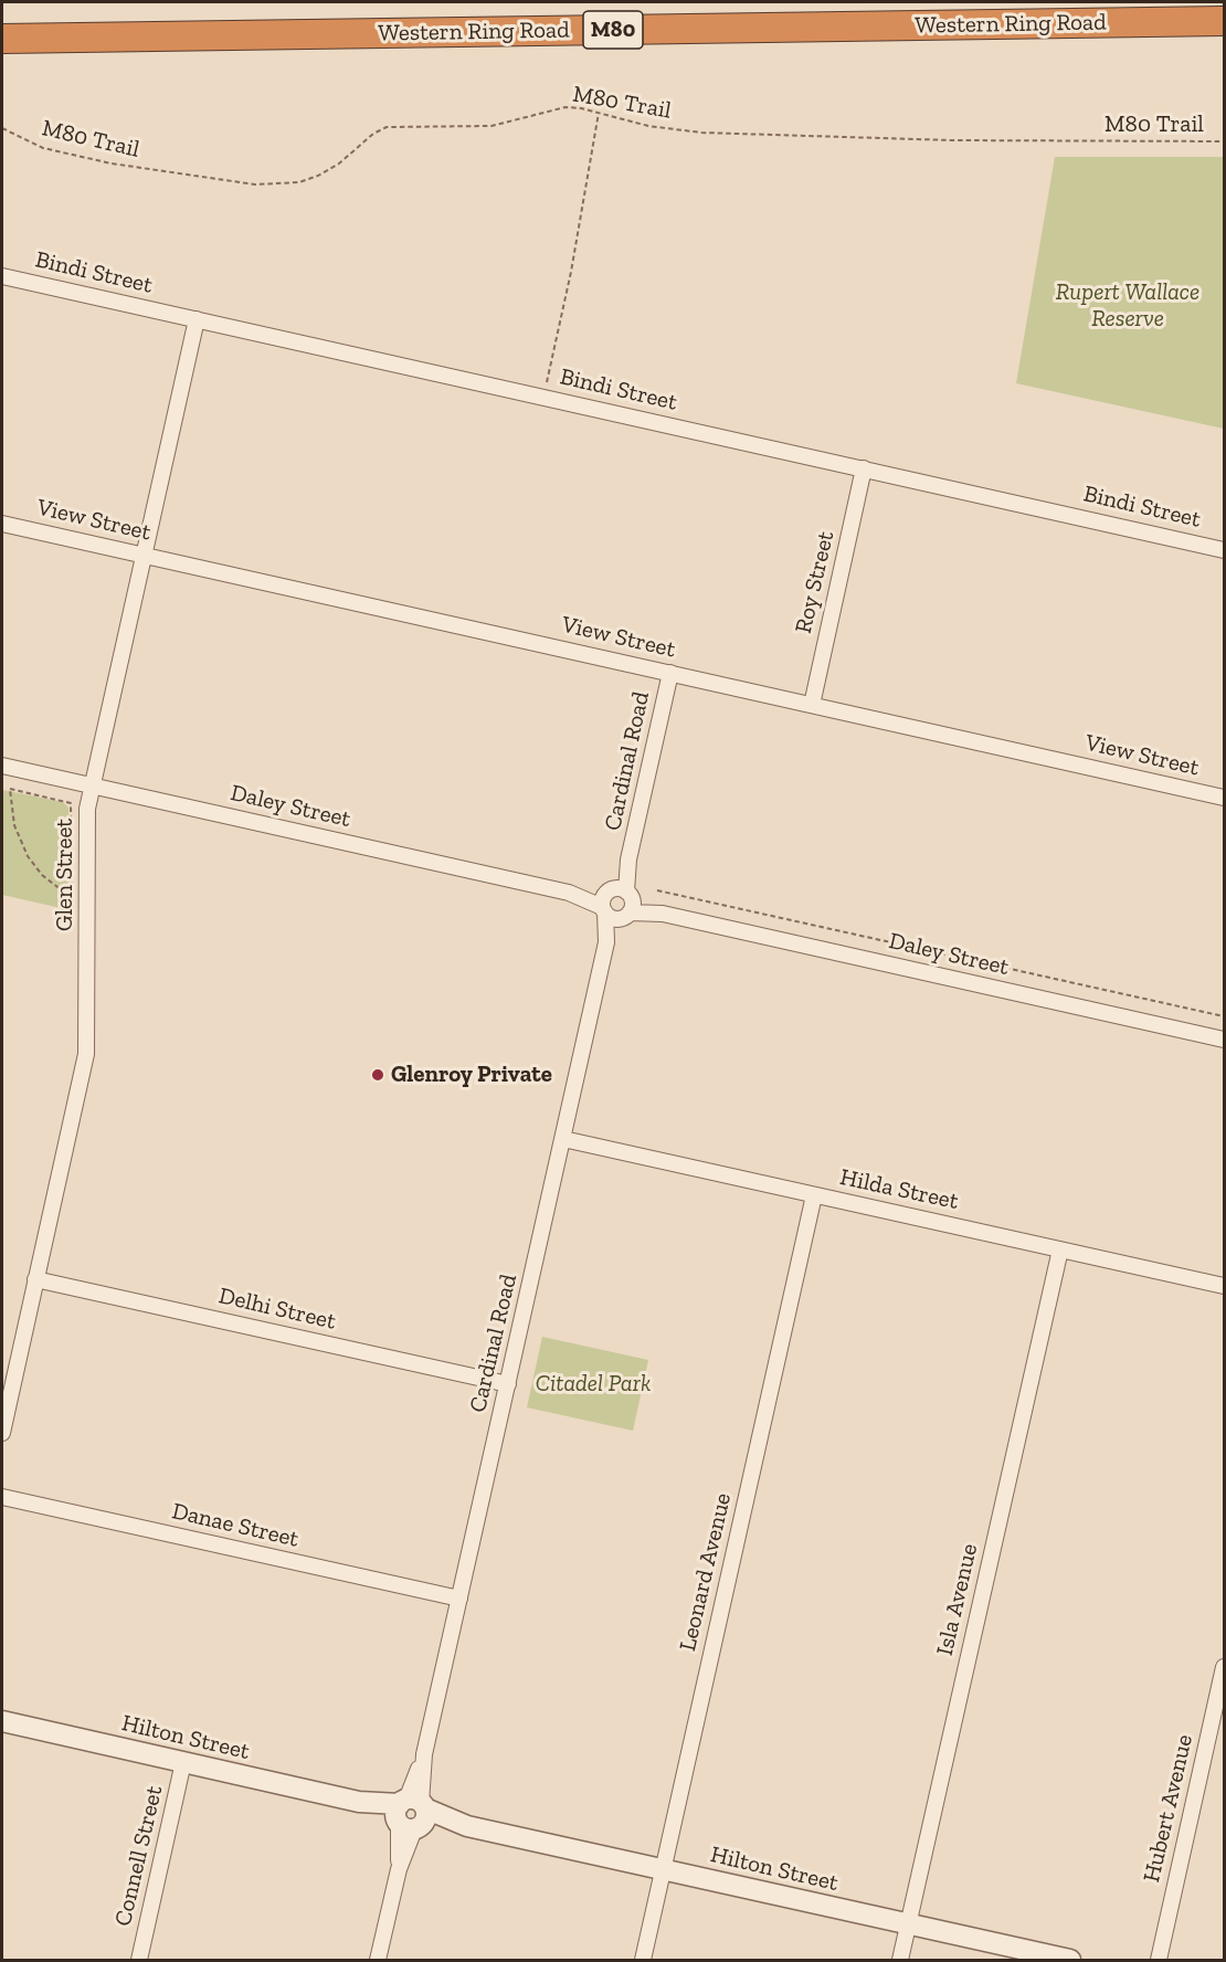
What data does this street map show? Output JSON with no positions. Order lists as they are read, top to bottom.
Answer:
{
  "streets": {
    "highway": ["Western Ring Road", "M80"],
    "street": [
      "Bindi Street",
      "View Street",
      "Roy Street",
      "Cardinal Road",
      "Daley Street",
      "Glen Street",
      "Hilda Street",
      "Delhi Street",
      "Danae Street",
      "Leonard Avenue",
      "Isla Avenue",
      "Hilton Street",
      "Hubert Avenue",
      "Connell Street"
    ],
    "path": ["M80 Trail"]
  },
  "crossings": [
    ["Bindi Street", "Roy Street"],
    ["Bindi Street", "Glen Street"],
    ["View Street", "Roy Street"],
    ["View Street", "Cardinal Road"],
    ["View Street", "Glen Street"],
    ["Cardinal Road", "Daley Street"],
    ["Cardinal Road", "Hilda Street"],
    ["Cardinal Road", "Delhi Street"],
    ["Cardinal Road", "Danae Street"],
    ["Cardinal Road", "Hilton Street"],
    ["Daley Street", "Glen Street"],
    ["Glen Street", "Delhi Street"],
    ["Hilda Street", "Leonard Avenue"],
    ["Hilda Street", "Isla Avenue"],
    ["Leonard Avenue", "Hilton Street"],
    ["Isla Avenue", "Hilton Street"],
    ["Hilton Street", "Connell Street"]
  ],
  "parks": ["Rupert Wallace Reserve", "Citadel Park"],
  "places": ["Glenroy Private"]
}
